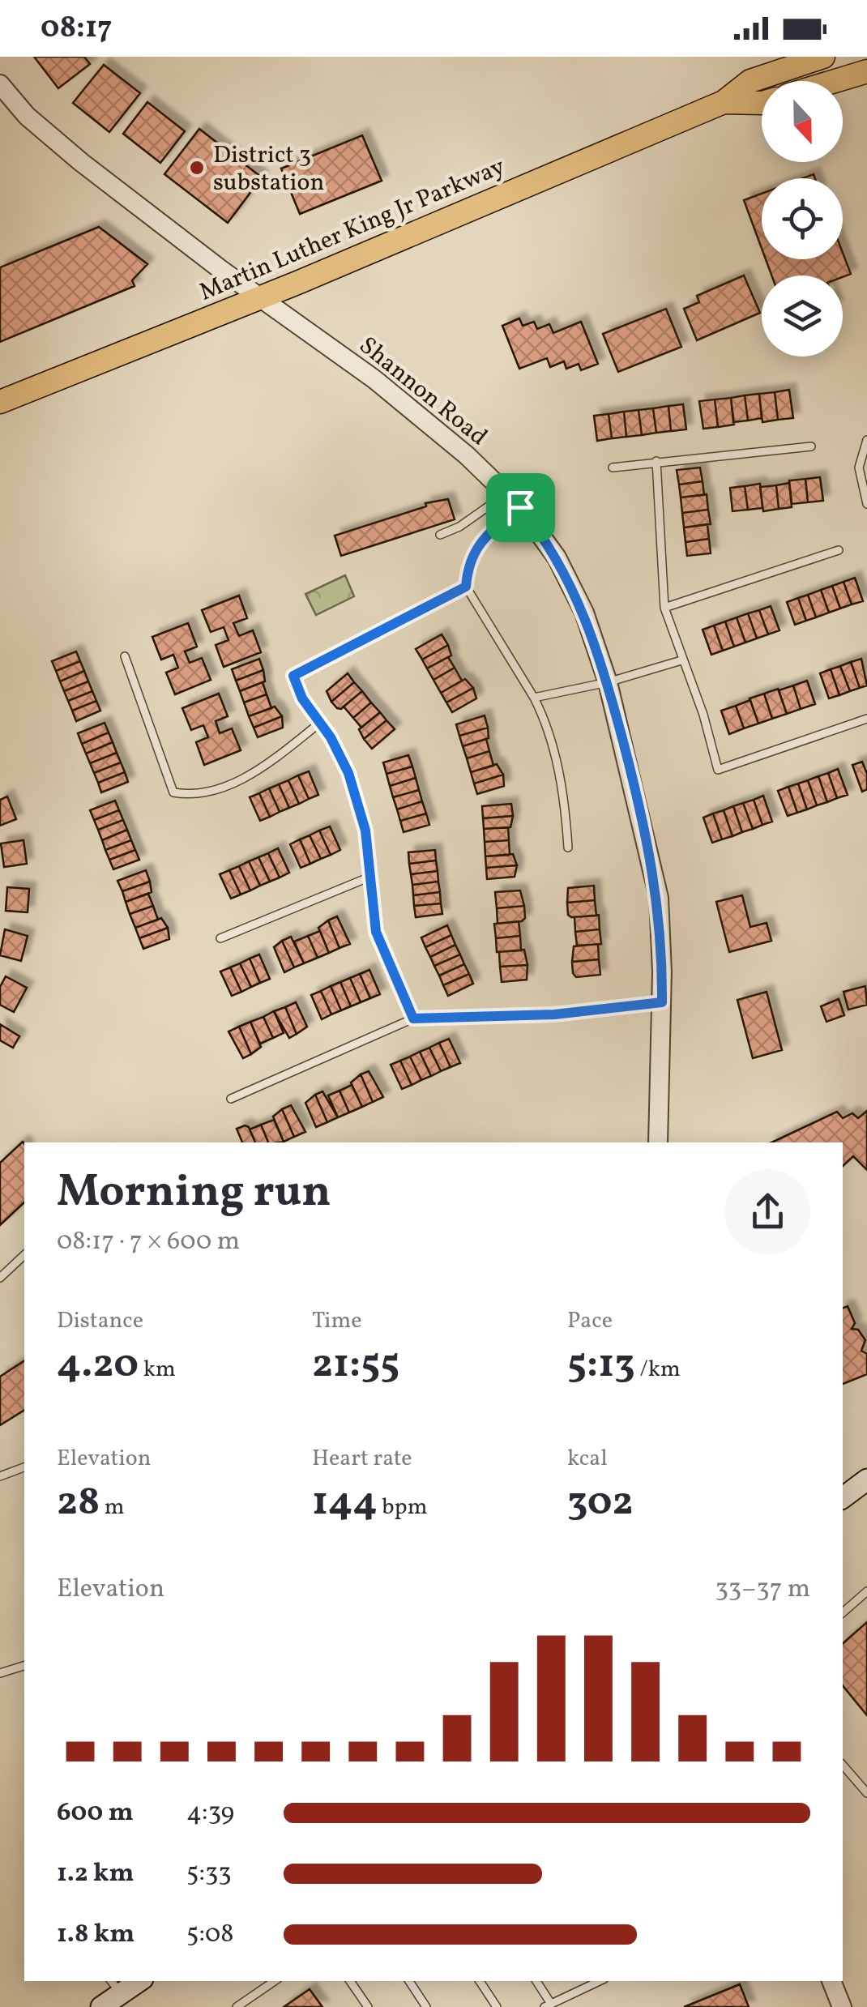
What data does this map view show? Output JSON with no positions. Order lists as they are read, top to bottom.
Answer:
{
  "streets": {
    "main road": ["Martin Luther King Jr Parkway"],
    "street": ["Shannon Road"]
  },
  "crossings": [
    ["Martin Luther King Jr Parkway", "Shannon Road"]
  ],
  "places": ["District 3 substation"],
  "north": "bottom",
  "page": {
    "status": "08:17",
    "heading": ["Morning run", "08:17 · 7 × 600 m"],
    "stats": [
      ["Distance", "4.20 km"],
      ["Time", "21:55"],
      ["Pace", "5:13 /km"],
      ["Elevation", "28 m"],
      ["Heart rate", "144 bpm"],
      ["kcal", "302"]
    ],
    "chart": ["Elevation", "33–37 m"],
    "list": [
      {
        "name": "600 m",
        "note": "4:39"
      },
      {
        "name": "1.2 km",
        "note": "5:33"
      },
      {
        "name": "1.8 km",
        "note": "5:08"
      }
    ]
  }
}
